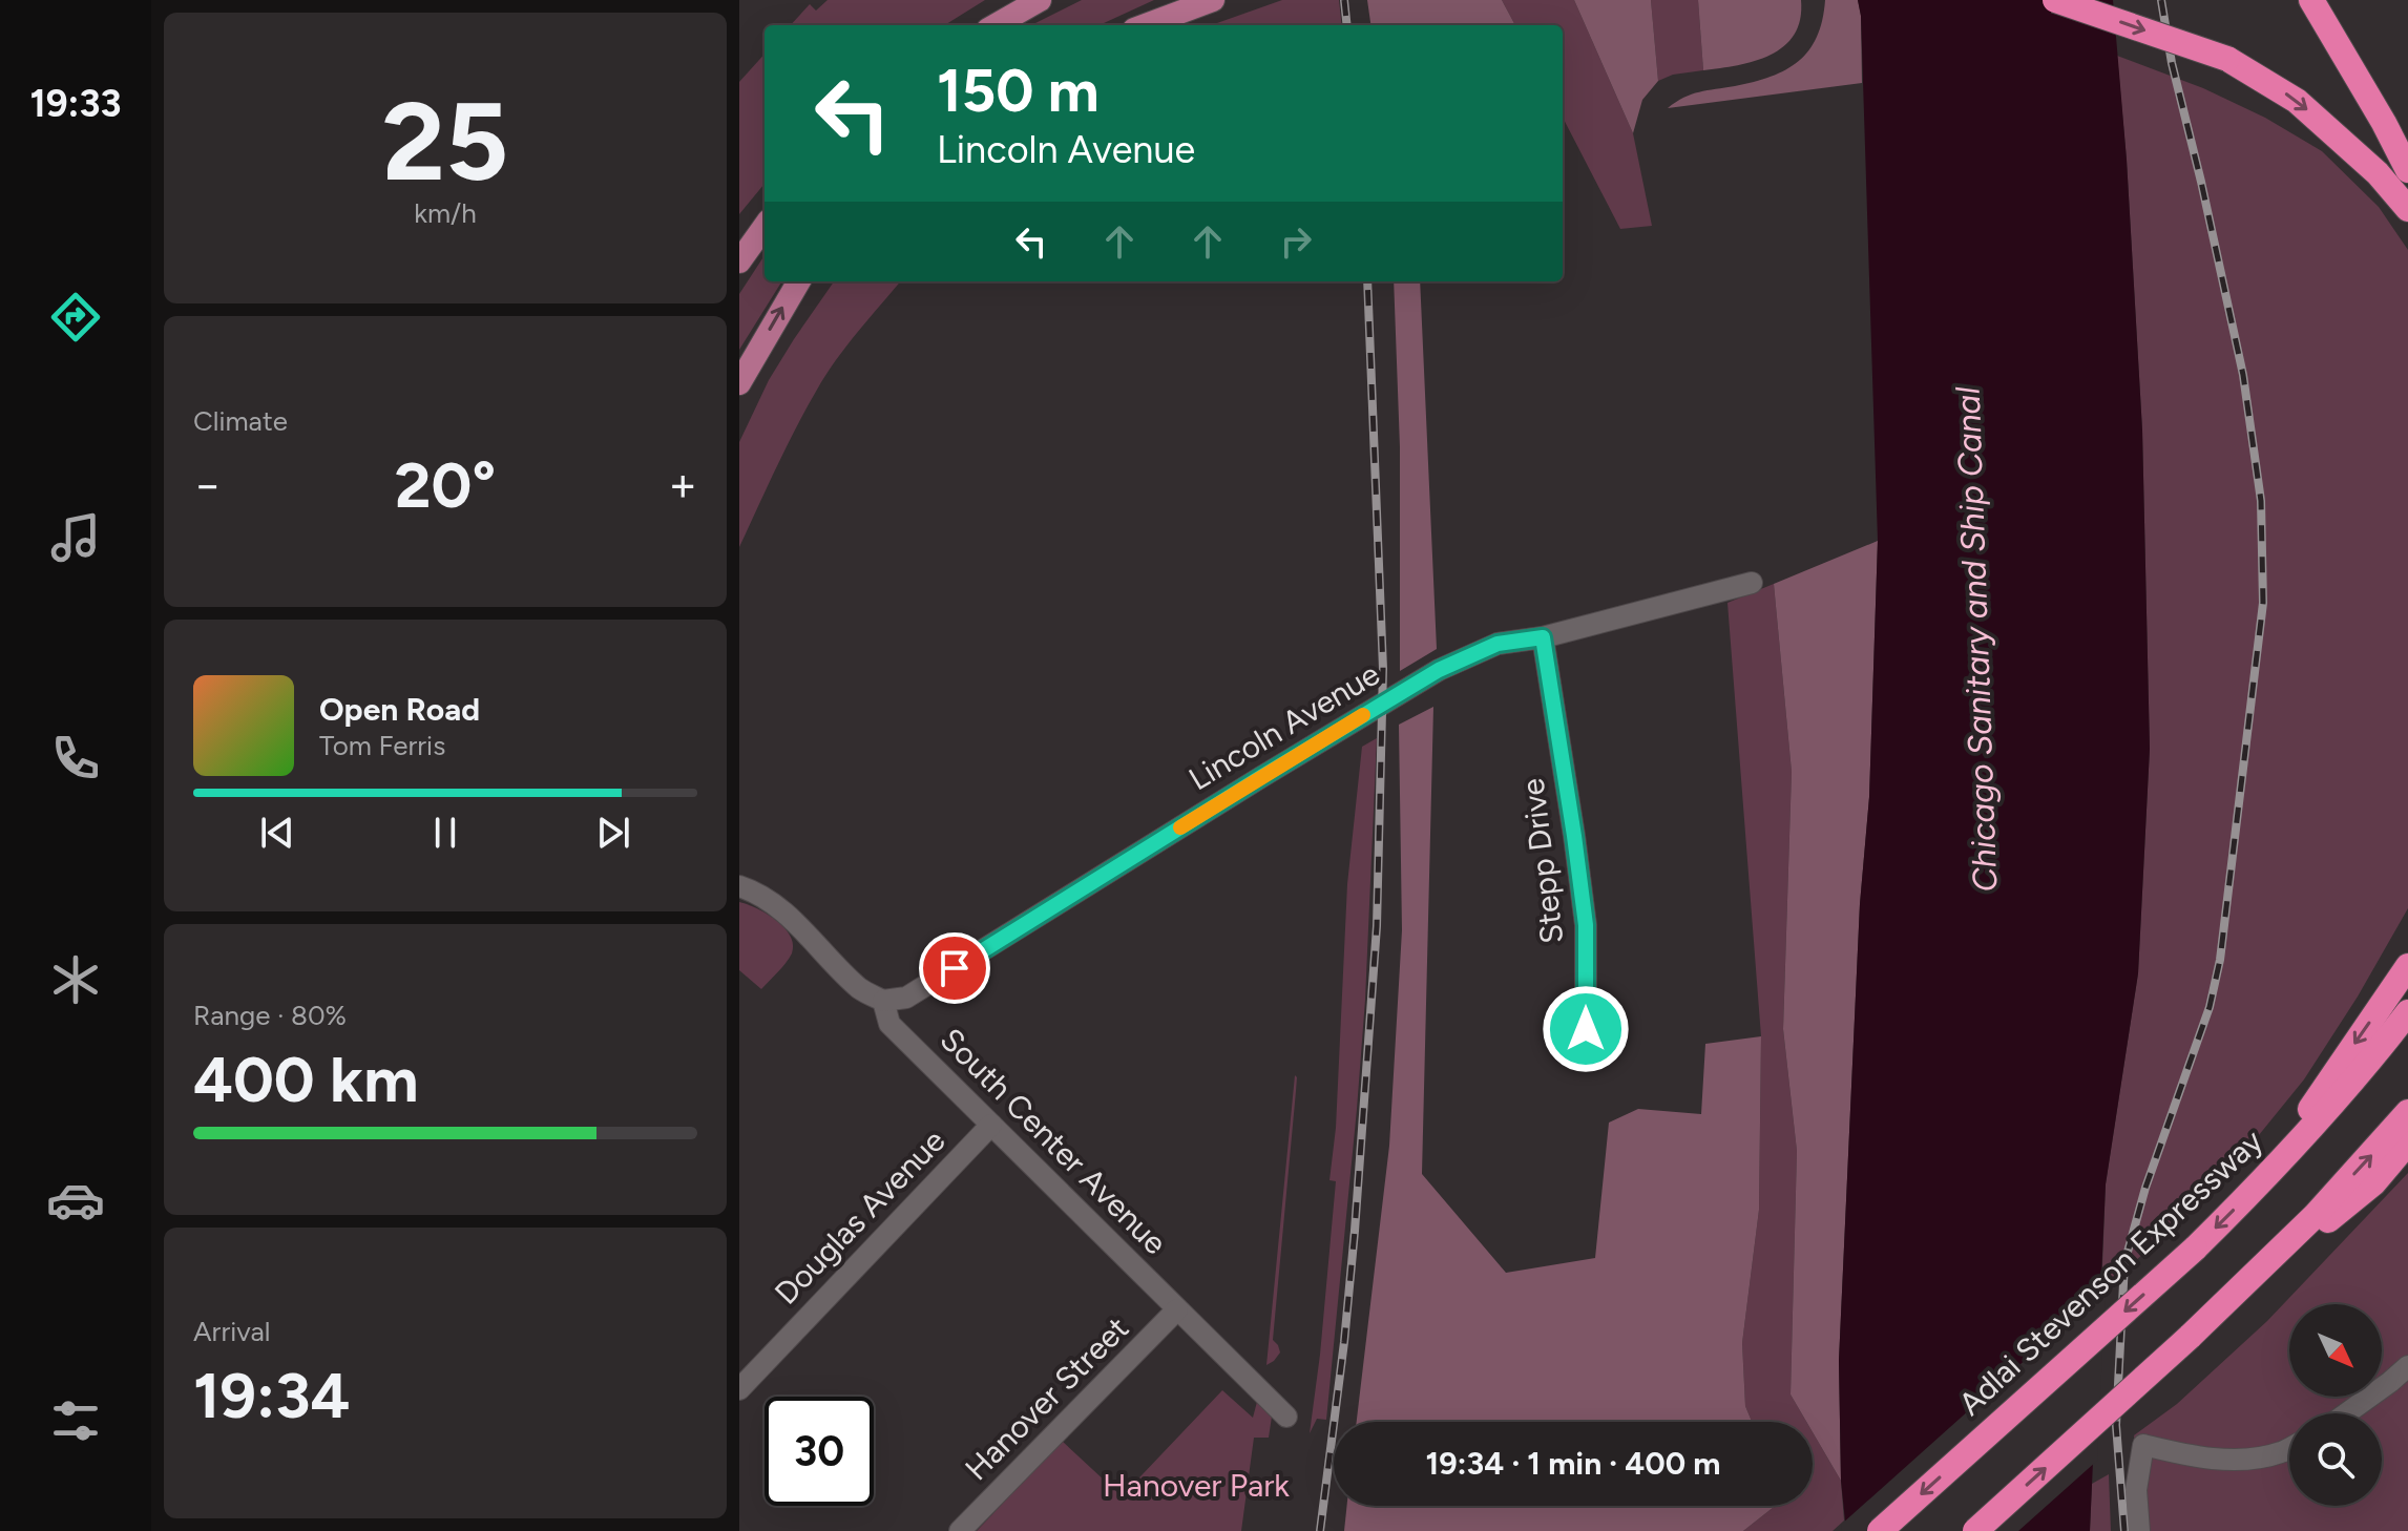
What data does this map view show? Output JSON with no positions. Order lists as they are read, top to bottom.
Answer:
{
  "streets": {
    "highway": ["Adlai Stevenson Expressway"],
    "street": [
      "Lincoln Avenue",
      "Stepp Drive",
      "South Center Avenue",
      "Douglas Avenue",
      "Hanover Street"
    ]
  },
  "crossings": [
    ["Lincoln Avenue", "Stepp Drive"],
    ["Lincoln Avenue", "South Center Avenue"],
    ["South Center Avenue", "Douglas Avenue"],
    ["South Center Avenue", "Hanover Street"]
  ],
  "water": ["Chicago Sanitary and Ship Canal"],
  "parks": ["Hanover Park"],
  "north": "bottom right",
  "page": {
    "tabs": "19:33",
    "tile": [
      ["25", "km/h"],
      "Climate",
      ["Range · 80%", "400 km"],
      ["Arrival", "19:34"]
    ],
    "turn": ["150 m", "Lincoln Avenue"],
    "heat": ["−", "20°", "+"],
    "song": ["Open Road", "Tom Ferris"],
    "limit": "30",
    "trip": "19:34 · 1 min · 400 m"
  }
}
